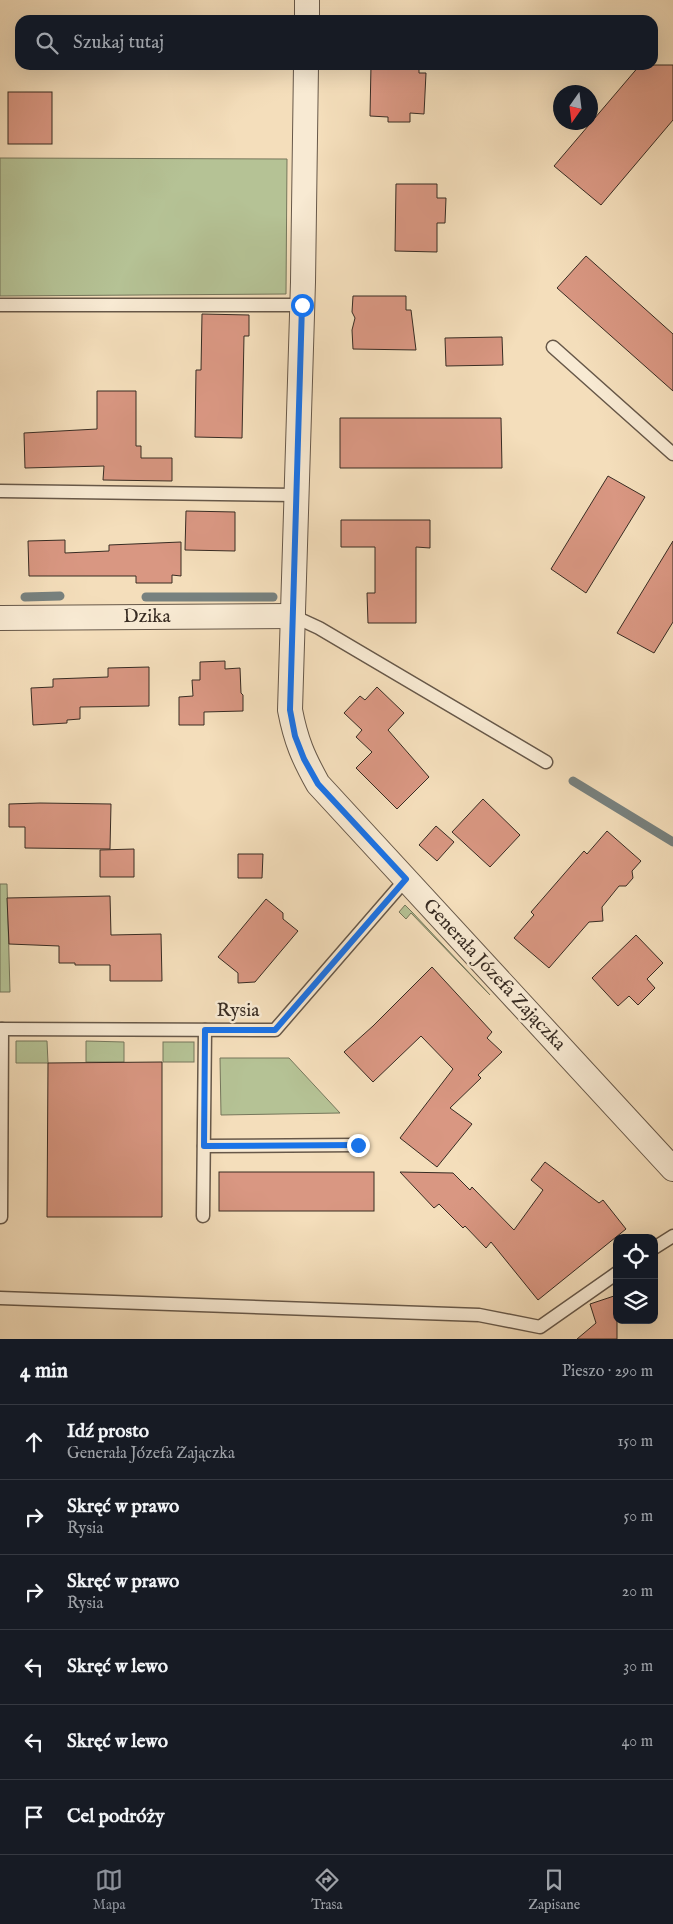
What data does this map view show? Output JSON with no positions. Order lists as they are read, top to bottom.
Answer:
{
  "streets": {
    "street": ["Dzika", "Generała Józefa Zajączka"],
    "lane": ["Rysia"]
  },
  "crossings": [
    ["Dzika", "Generała Józefa Zajączka"],
    ["Generała Józefa Zajączka", "Rysia"]
  ],
  "north": "bottom",
  "page": {
    "search": "Szukaj tutaj",
    "heading": ["4 min", "Pieszo · 290 m"],
    "list": [
      ["Idź prosto", "Generała Józefa Zajączka", "150 m"],
      ["Skręć w prawo", "Rysia", "50 m"],
      ["Skręć w prawo", "Rysia", "20 m"],
      ["Skręć w lewo", "30 m"],
      ["Skręć w lewo", "40 m"],
      "Cel podróży"
    ],
    "nav": ["Mapa", "Trasa", "Zapisane"]
  }
}
